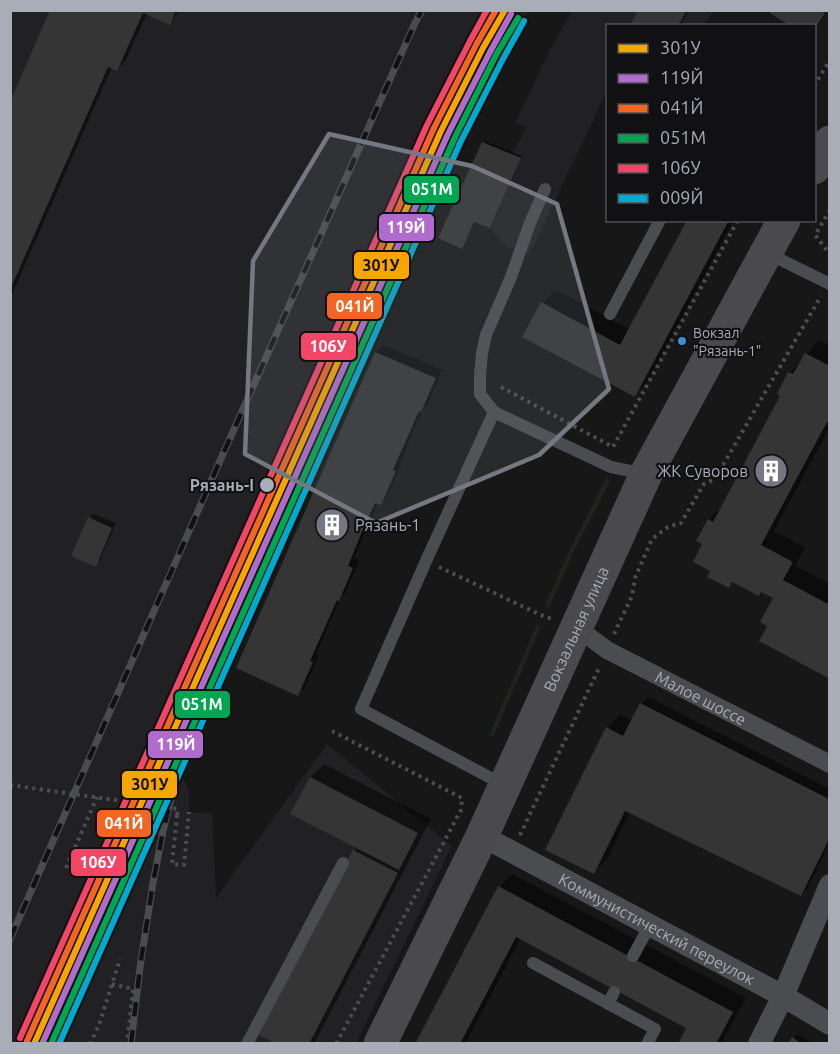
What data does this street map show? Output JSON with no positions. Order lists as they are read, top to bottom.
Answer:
{
  "streets": {
    "main road": ["Вокзальная улица"],
    "street": ["Малое шоссе", "Коммунистический переулок"]
  },
  "crossings": [
    ["Вокзальная улица", "Малое шоссе"],
    ["Вокзальная улица", "Коммунистический переулок"]
  ],
  "places": {
    "other": ["Вокзал \"Рязань-1\"", "Рязань-I"],
    "building": ["ЖК Суворов", "Рязань-1"]
  },
  "lines": [
    "transit line 301У",
    "transit line 041Й",
    "transit line 106У",
    "transit line 119Й",
    "transit line 051М",
    "transit line 009Й"
  ],
  "legend": [
    "301У",
    "119Й",
    "041Й",
    "051М",
    "106У",
    "009Й"
  ]
}
